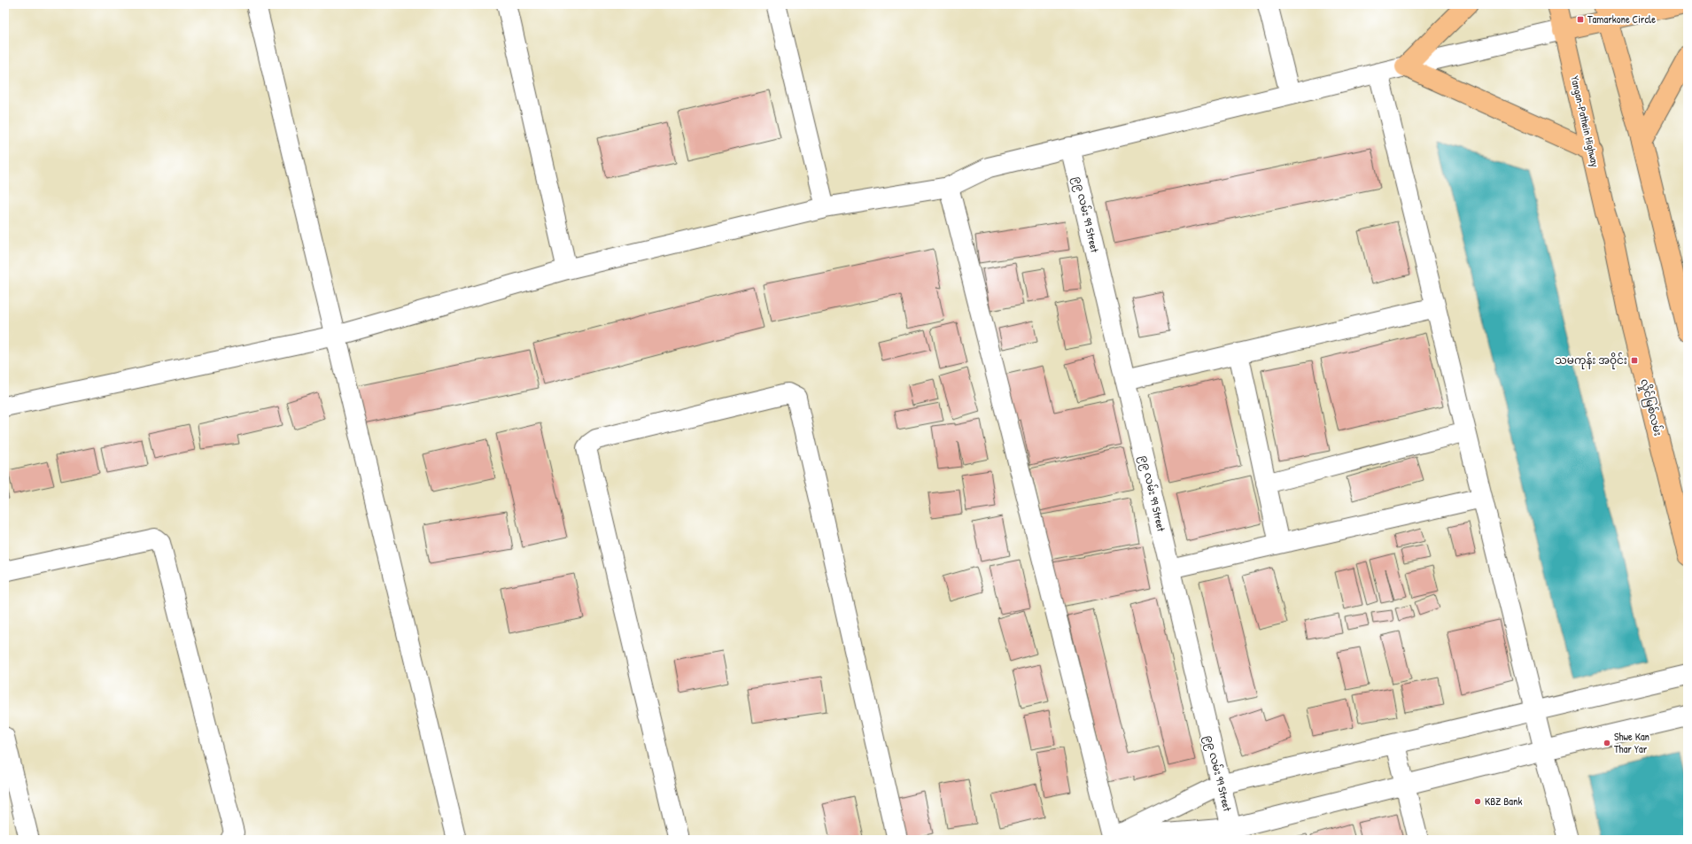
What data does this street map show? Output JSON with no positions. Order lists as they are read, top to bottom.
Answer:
{
  "streets": {
    "main road": ["Yangon-Pathein Highway", "လှိုင်မြစ်လမ်း"],
    "street": ["၉၉ လမ်း 99 Street"]
  },
  "crossings": [
    ["Yangon-Pathein Highway", "လှိုင်မြစ်လမ်း"]
  ],
  "places": {
    "transit": ["Tamarkone Circle", "သမကုန်း အဝိုင်း"],
    "other": ["Shwe Kan Thar Yar", "KBZ Bank"]
  }
}
